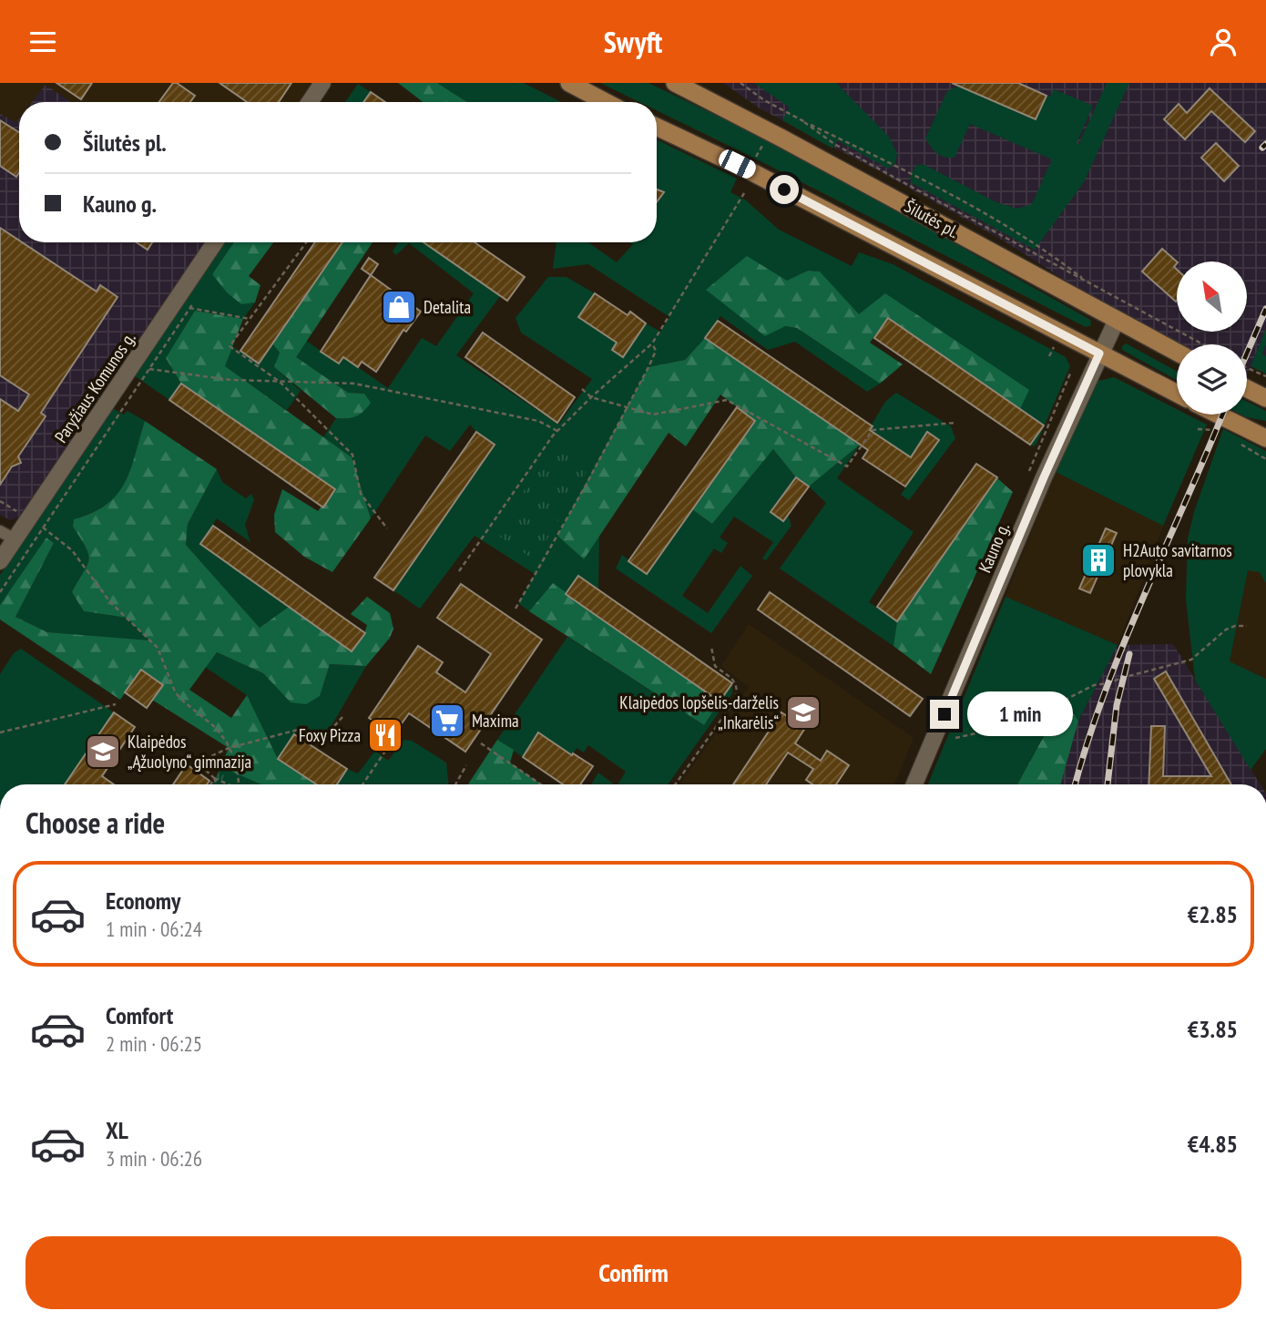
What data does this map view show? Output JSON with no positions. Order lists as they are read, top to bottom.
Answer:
{
  "streets": {
    "main road": ["Šilutės pl.", "Paryžiaus Komunos g.", "Kauno g."]
  },
  "crossings": [
    ["Šilutės pl.", "Kauno g."]
  ],
  "places": {
    "shop": ["Detalita"],
    "building": ["H2Auto savitarnos plovykla"],
    "school or university": ["Klaipėdos lopšelis-darželis „Inkarėlis“", "Klaipėdos „Ąžuolyno“ gimnazija"],
    "supermarket": ["Maxima"],
    "restaurant": ["Foxy Pizza"]
  },
  "north": "top left",
  "page": {
    "header": "Swyft",
    "banner": ["Šilutės pl.", "Kauno g."],
    "bubble": "1 min",
    "heading": "Choose a ride",
    "list": [
      {
        "name": "Economy",
        "note": "1 min · 06:24",
        "value": "€2.85"
      },
      {
        "name": "Comfort",
        "note": "2 min · 06:25",
        "value": "€3.85"
      },
      {
        "name": "XL",
        "note": "3 min · 06:26",
        "value": "€4.85"
      }
    ],
    "buttons": "Confirm"
  }
}
